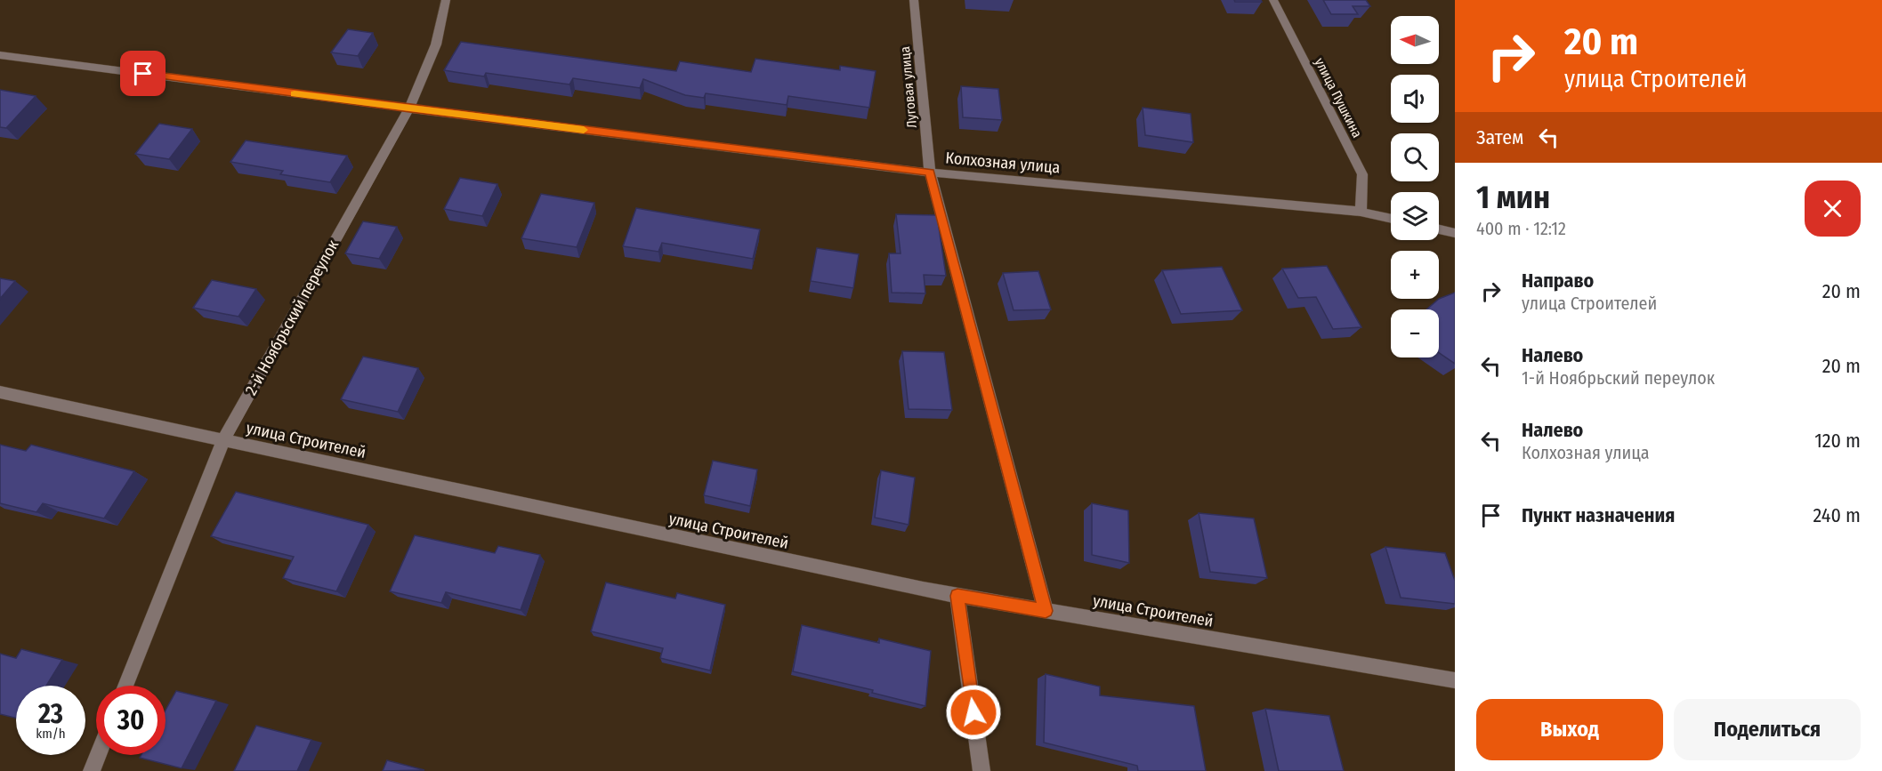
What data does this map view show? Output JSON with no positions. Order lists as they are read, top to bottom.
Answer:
{
  "streets": {
    "street": [
      "Луговая улица",
      "улица Пушкина",
      "Колхозная улица",
      "2-й Ноябрьский переулок",
      "улица Строителей"
    ]
  },
  "crossings": [
    ["Луговая улица", "Колхозная улица"],
    ["Луговая улица", "улица Строителей"],
    ["улица Пушкина", "Колхозная улица"],
    ["Колхозная улица", "2-й Ноябрьский переулок"],
    ["2-й Ноябрьский переулок", "улица Строителей"]
  ],
  "north": "left",
  "page": {
    "turn": ["20 m", "улица Строителей"],
    "map_buttons": ["+", "−"],
    "then": "Затем",
    "heading": ["1 мин", "400 m · 12:12"],
    "list": [
      {
        "name": "Направо",
        "note": "улица Строителей",
        "value": "20 m"
      },
      {
        "name": "Налево",
        "note": "1-й Ноябрьский переулок",
        "value": "20 m"
      },
      {
        "name": "Налево",
        "note": "Колхозная улица",
        "value": "120 m"
      },
      {
        "name": "Пункт назначения",
        "value": "240 m"
      }
    ],
    "speed": "23 km/h",
    "limit": "30",
    "buttons": ["Выход", "Поделиться"]
  }
}
